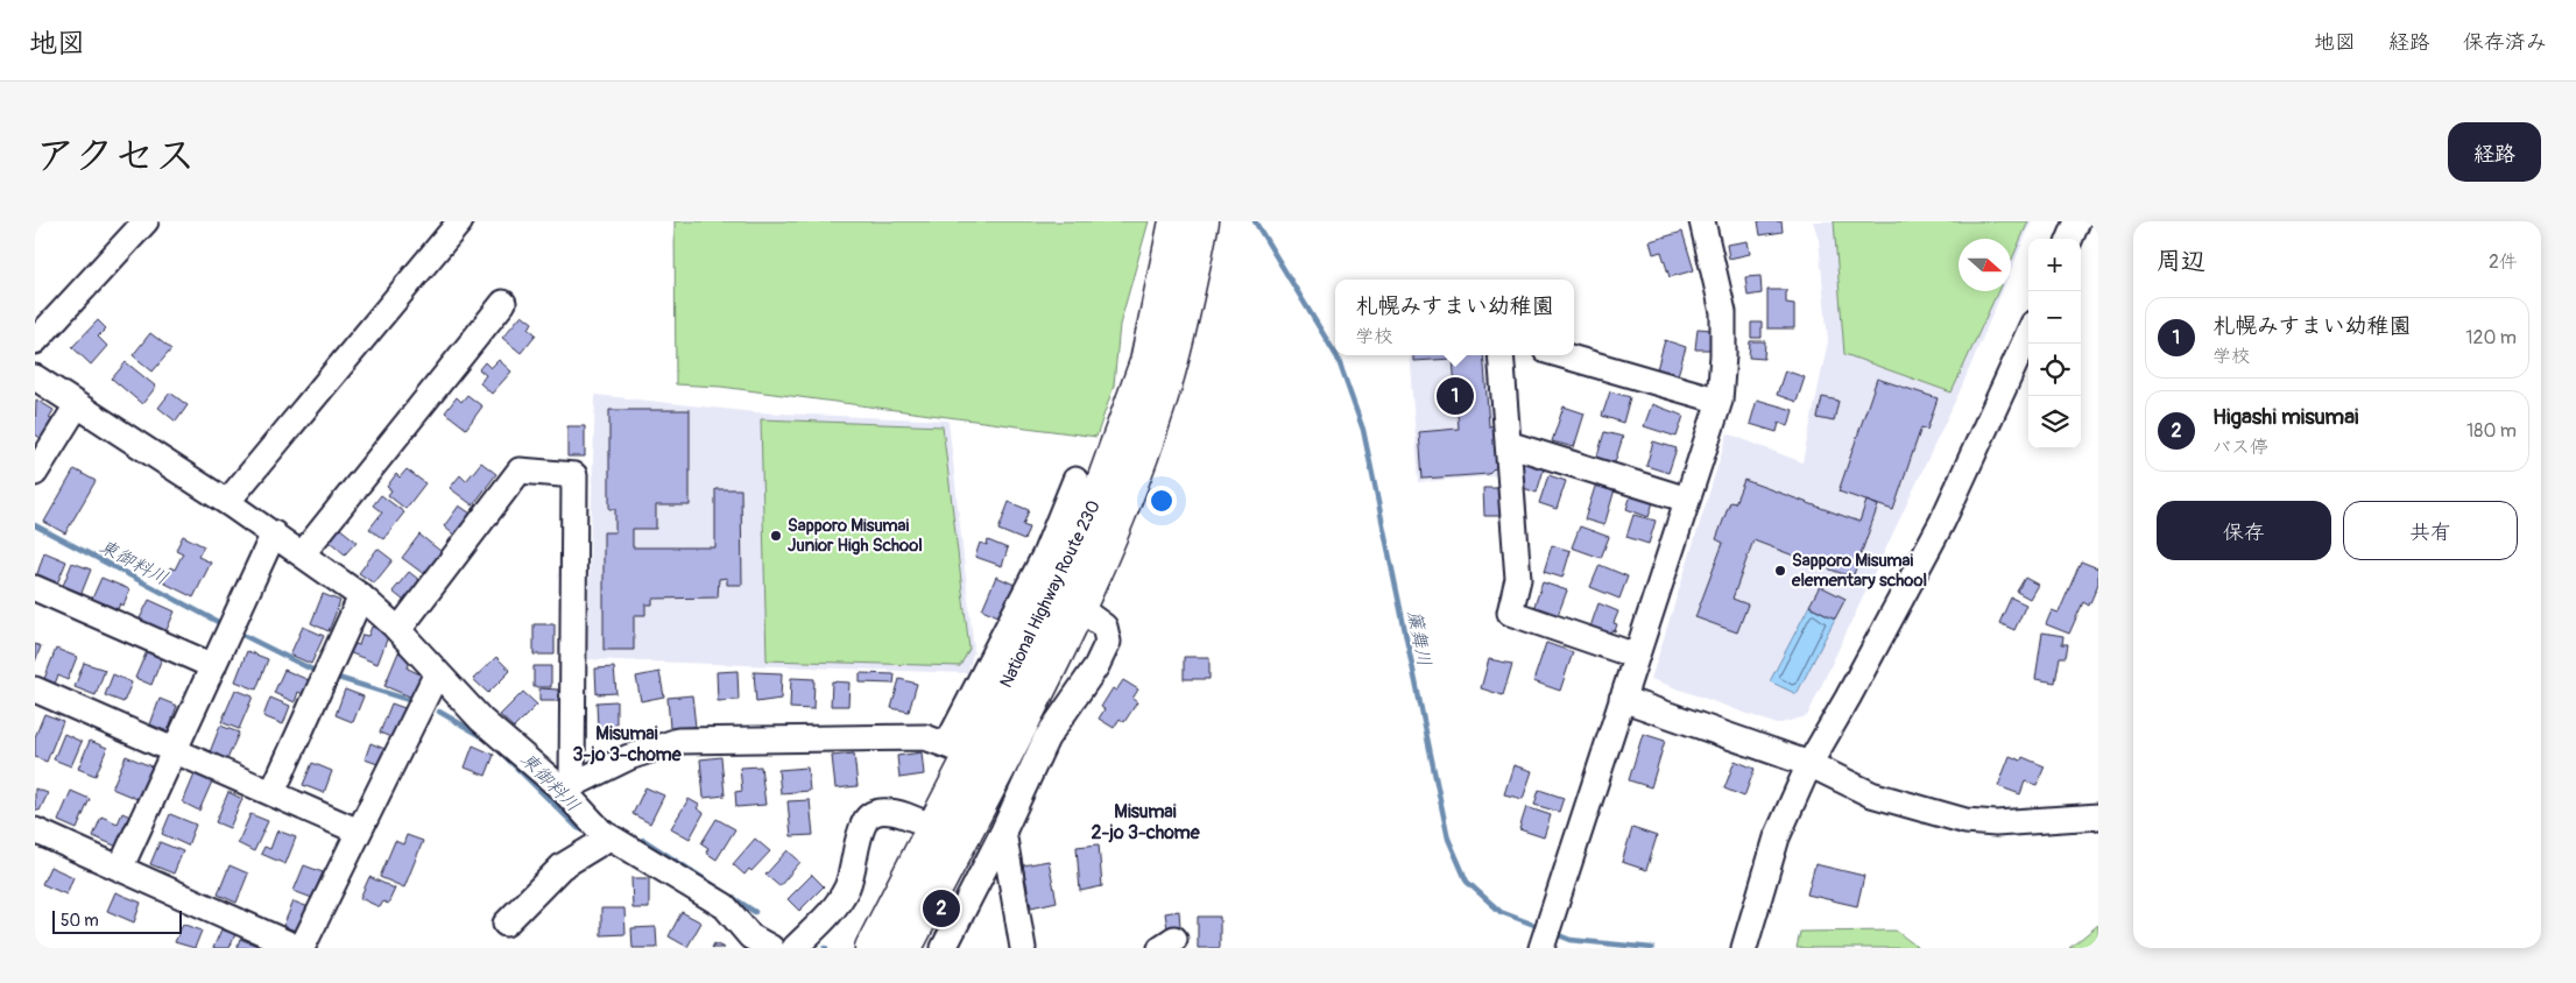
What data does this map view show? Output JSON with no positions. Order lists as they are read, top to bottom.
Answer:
{
  "streets": {
    "highway": ["National Highway Route 230"]
  },
  "districts": ["Misumai 3-jo 3-chome", "Misumai 2-jo 3-chome"],
  "water": ["東御料川", "簾舞川"],
  "places": ["Sapporo Misumai Junior High School", "Sapporo Misumai elementary school"],
  "scale_bar": "50 m",
  "north": "right",
  "page": {
    "header": "地図",
    "nav": ["地図", "経路", "保存済み"],
    "title": "アクセス",
    "buttons": [
      "経路",
      ["保存", "共有"]
    ],
    "heading": ["周辺", "2件"],
    "map_buttons": ["+", "−"],
    "popup": ["札幌みすまい幼稚園", "学校"],
    "list": [
      {
        "mark": "1",
        "name": "札幌みすまい幼稚園",
        "note": "学校",
        "value": "120 m"
      },
      {
        "mark": "2",
        "name": "Higashi misumai",
        "note": "バス停",
        "value": "180 m"
      }
    ],
    "pins": ["1", "2"],
    "scale": "50 m"
  }
}
